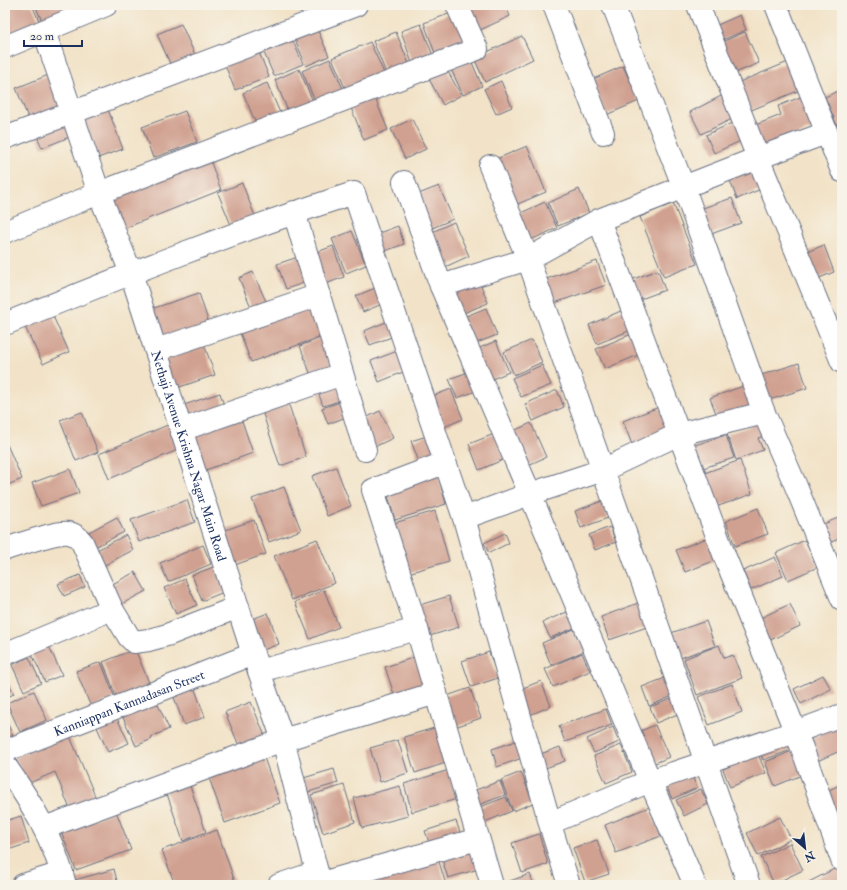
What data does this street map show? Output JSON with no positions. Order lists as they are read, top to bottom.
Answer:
{
  "streets": {
    "street": ["Nethaji Avenue Krishna Nagar Main Road", "Kanniappan Kannadasan Street"]
  },
  "crossings": [
    ["Nethaji Avenue Krishna Nagar Main Road", "Kanniappan Kannadasan Street"]
  ],
  "scale_bar": "20 m",
  "north": "bottom right"
}
